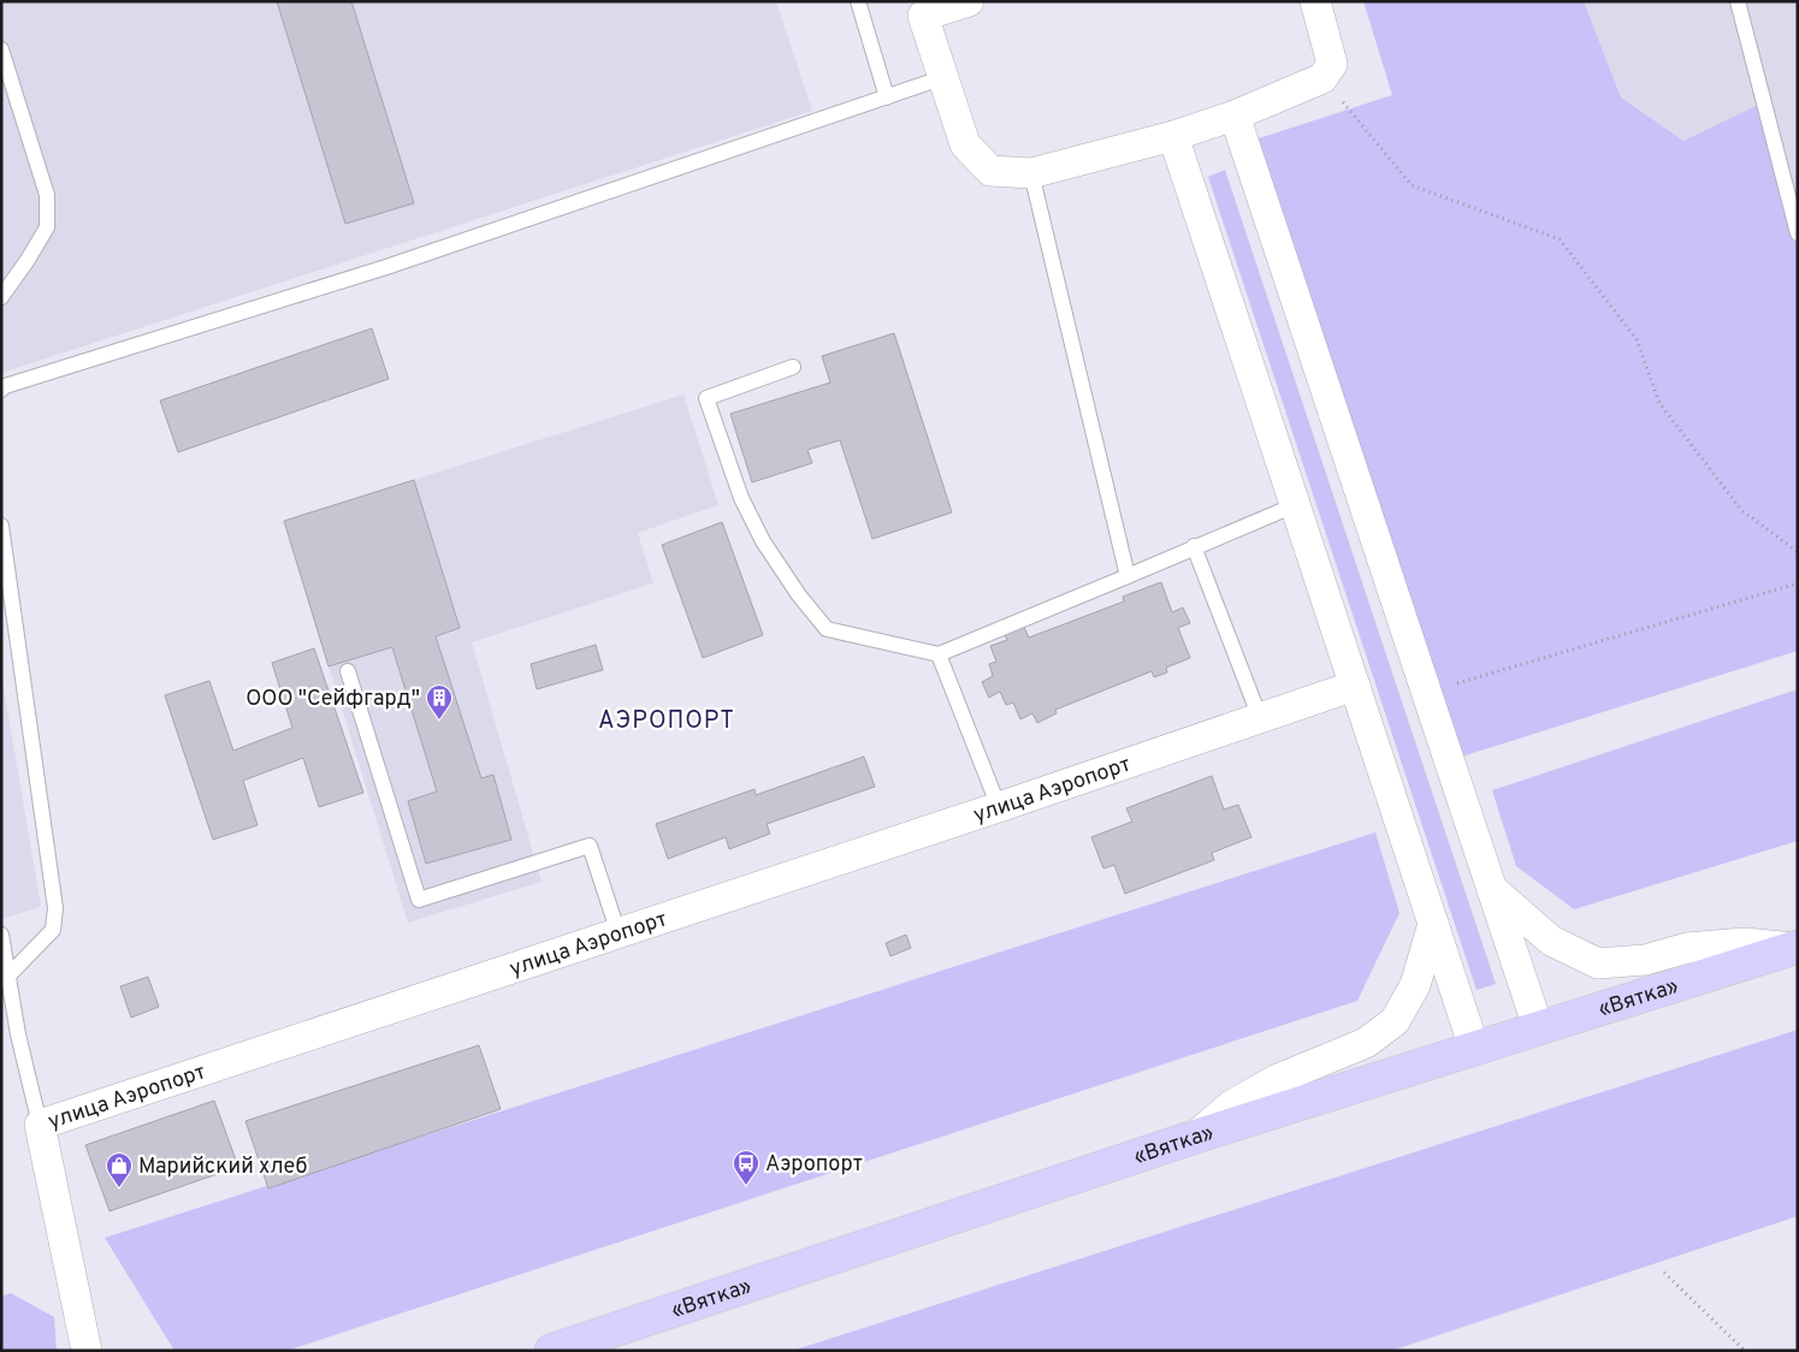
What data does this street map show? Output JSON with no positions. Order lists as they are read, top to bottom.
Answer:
{
  "streets": {
    "main road": ["«Вятка»"],
    "street": ["улица Аэропорт"]
  },
  "districts": ["АЭРОПОРТ"],
  "places": {
    "building": ["ООО \"Сейфгард\""],
    "bus stop": ["Аэропорт"],
    "shop": ["Марийский хлеб"]
  }
}
